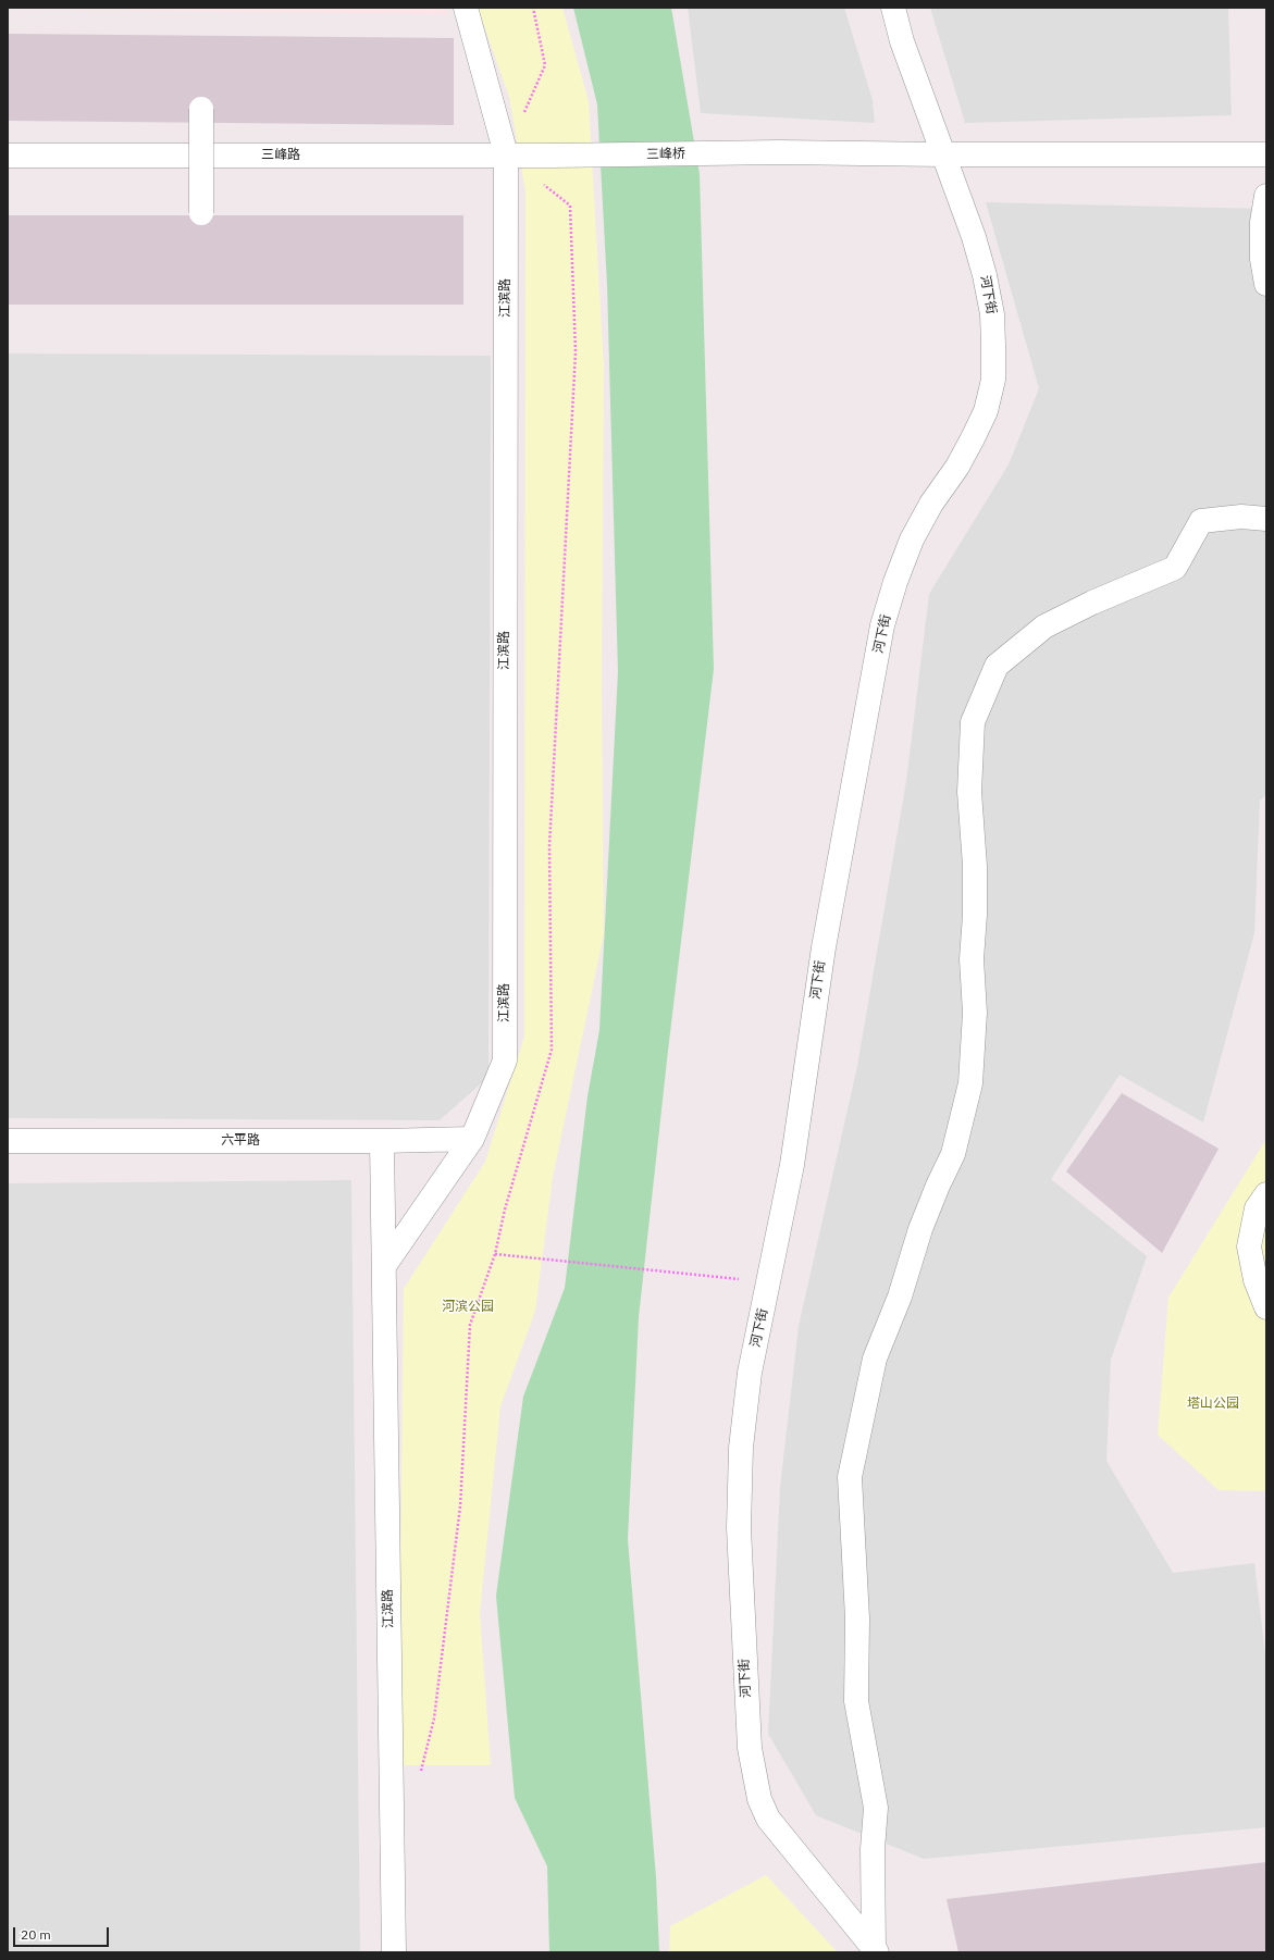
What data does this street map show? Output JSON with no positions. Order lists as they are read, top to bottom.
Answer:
{
  "streets": {
    "street": [
      "三峰桥",
      "三峰路",
      "河下街",
      "江滨路",
      "六平路"
    ]
  },
  "crossings": [
    ["三峰桥", "三峰路"],
    ["三峰桥", "河下街"],
    ["三峰路", "江滨路"],
    ["江滨路", "六平路"]
  ],
  "parks": ["河滨公园", "塔山公园"],
  "scale_bar": "20 m"
}
